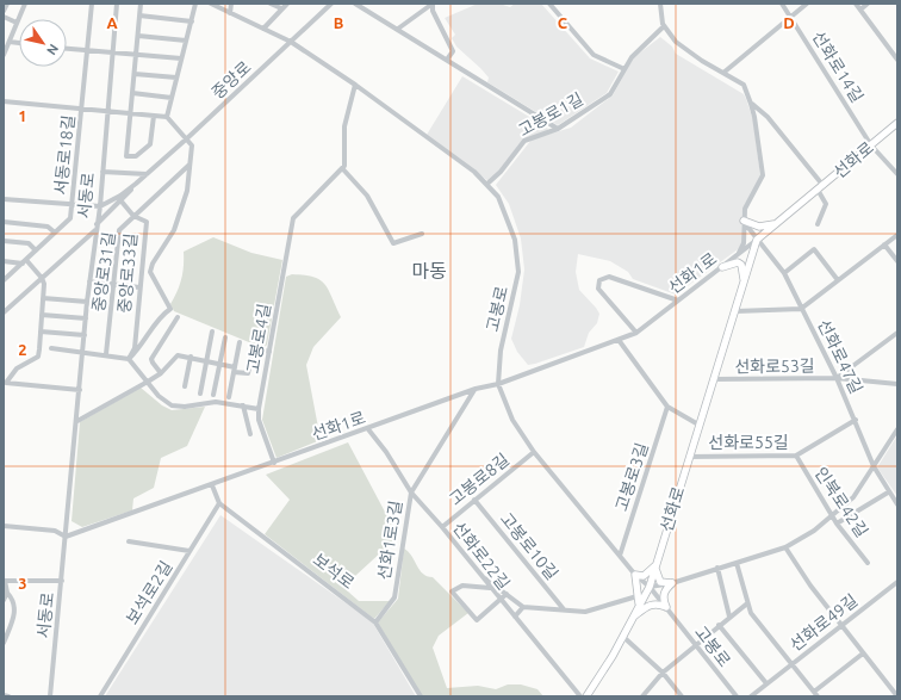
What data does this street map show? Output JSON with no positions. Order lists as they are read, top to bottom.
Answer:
{
  "streets": {
    "main road": ["선화로"],
    "street": [
      "선화로14길",
      "중앙로",
      "고봉로1길",
      "서동로18길",
      "서동로",
      "중앙로31길",
      "중앙로33길",
      "선화1로",
      "고봉로",
      "고봉로4길",
      "선화로47길",
      "선화로53길",
      "선화로55길",
      "고봉로3길",
      "고봉로8길",
      "인북로42길",
      "선화1로3길",
      "고봉로10길",
      "선화로22길",
      "보석로",
      "보석로2길",
      "선화로49길"
    ]
  },
  "crossings": [
    ["선화로14길", "선화로"],
    ["중앙로", "서동로"],
    ["중앙로", "고봉로"],
    ["고봉로1길", "고봉로"],
    ["선화로", "선화1로"],
    ["선화로", "고봉로"],
    ["선화로", "선화로47길"],
    ["선화로", "선화로53길"],
    ["선화로", "선화로55길"],
    ["서동로", "선화1로"],
    ["중앙로31길", "중앙로33길"],
    ["선화1로", "고봉로"],
    ["선화1로", "고봉로4길"],
    ["선화1로", "선화로47길"],
    ["선화1로", "선화1로3길"],
    ["선화1로", "선화로22길"],
    ["고봉로", "고봉로3길"],
    ["고봉로", "고봉로8길"],
    ["선화로47길", "선화로53길"],
    ["선화로47길", "선화로55길"],
    ["선화로55길", "인북로42길"],
    ["고봉로8길", "고봉로10길"],
    ["고봉로8길", "선화로22길"],
    ["선화1로3길", "선화로22길"],
    ["선화1로3길", "보석로"],
    ["보석로", "보석로2길"]
  ],
  "districts": ["마동"],
  "north": "bottom right",
  "grid": {
    "columns": [
      "A",
      "B",
      "C",
      "D"
    ],
    "rows": ["1", "2", "3"]
  }
}
